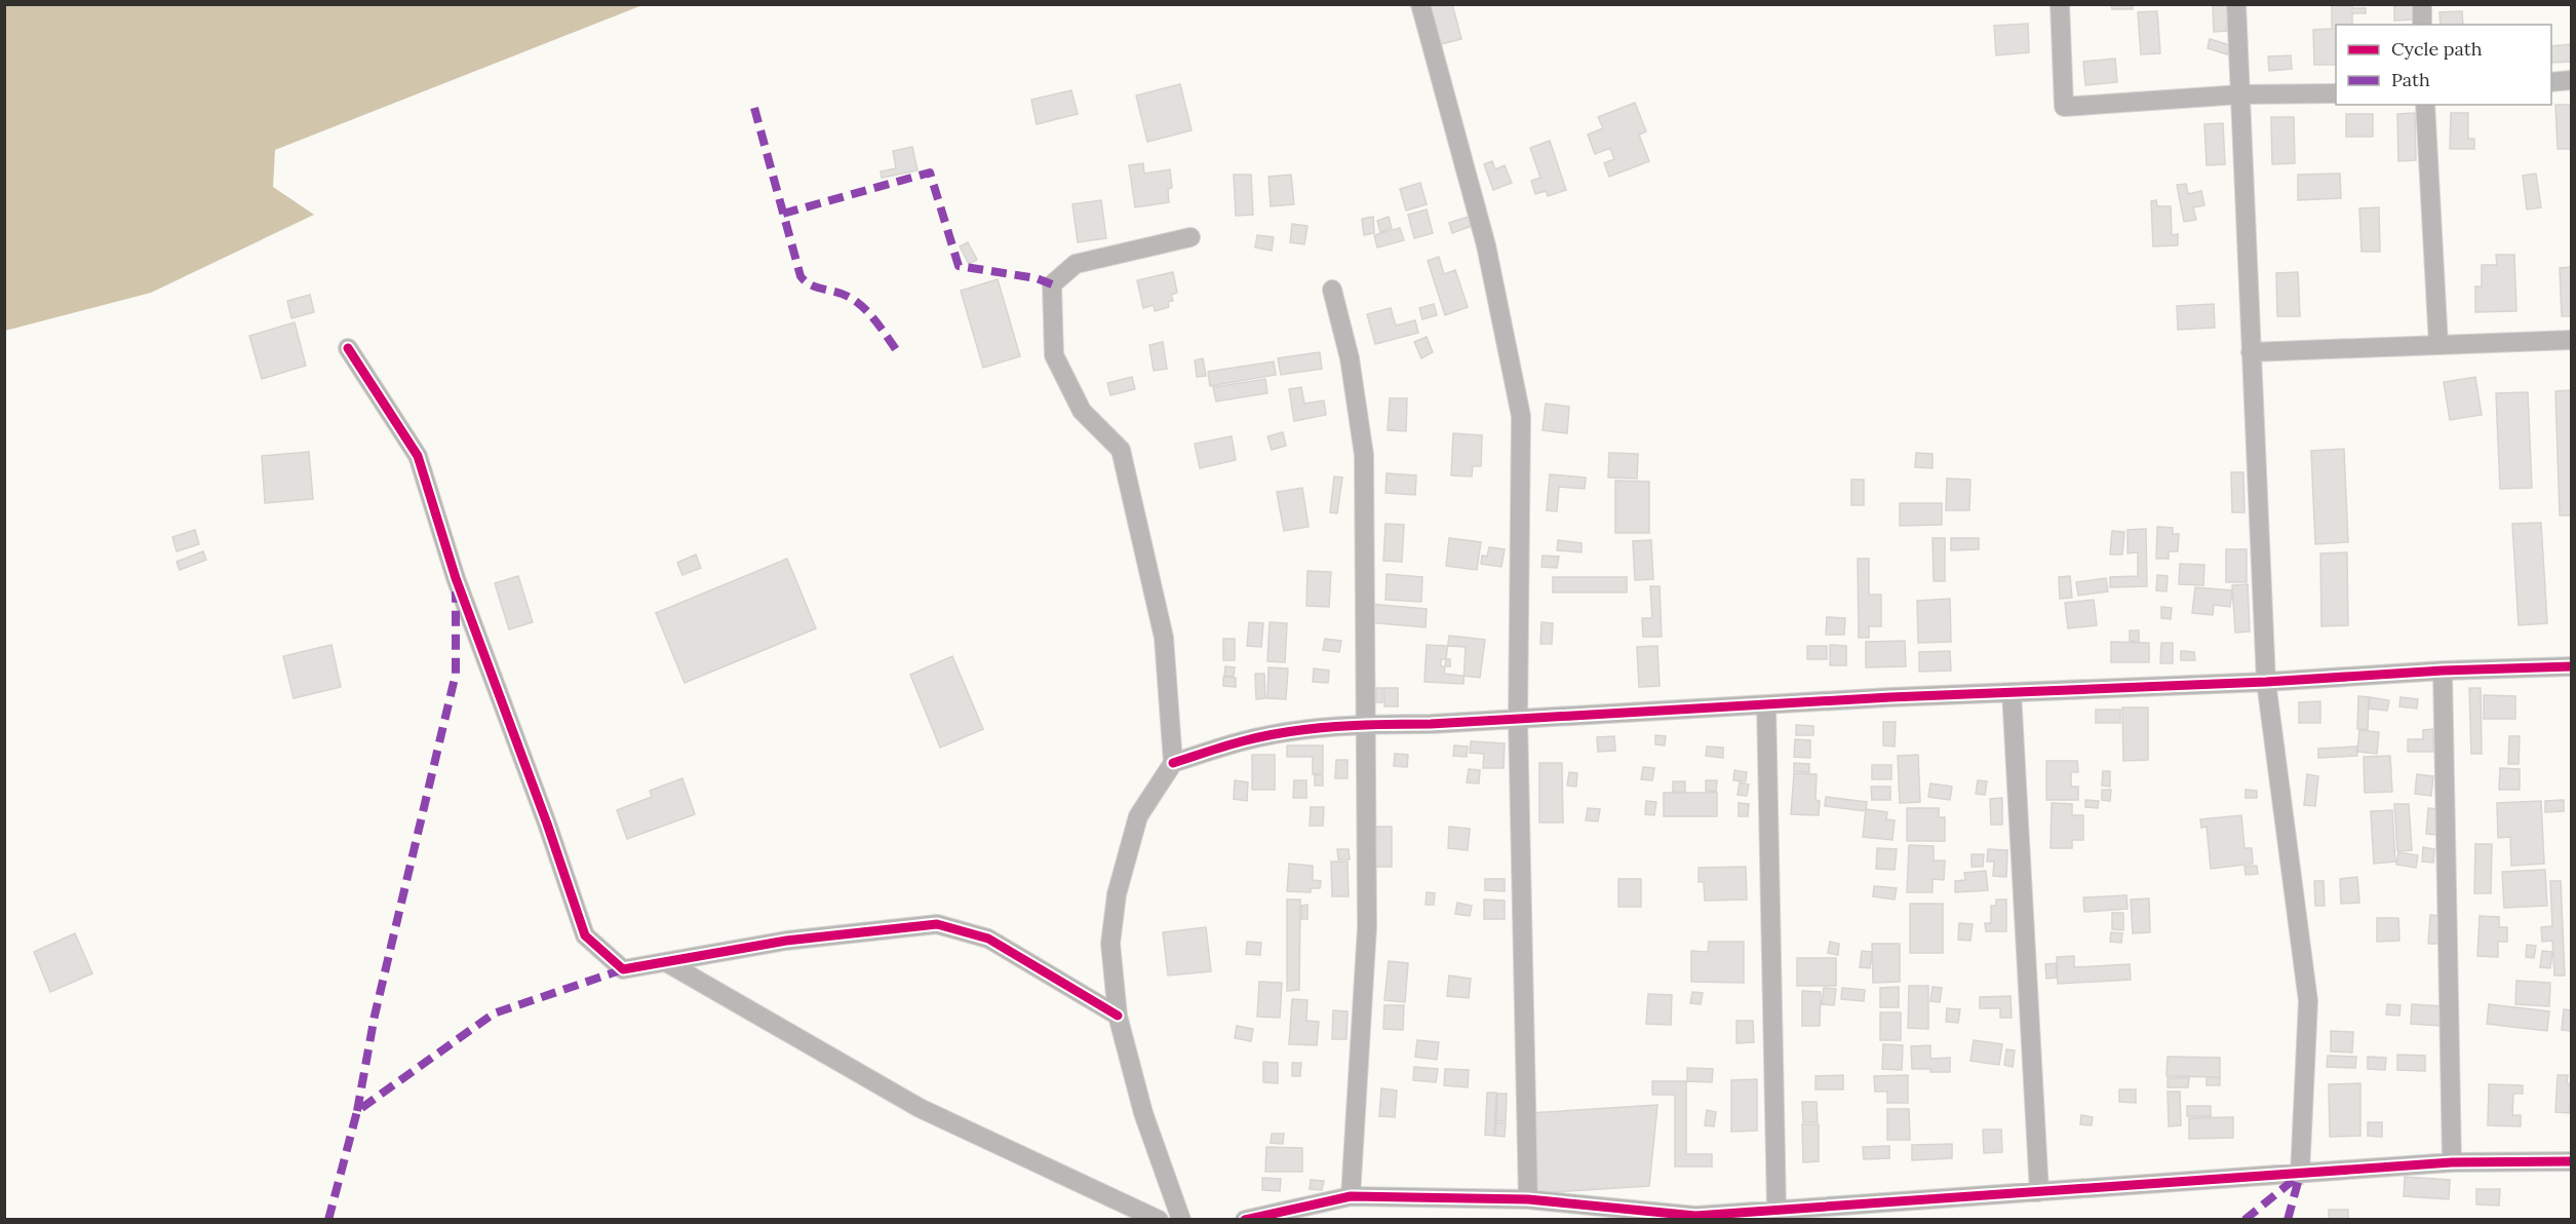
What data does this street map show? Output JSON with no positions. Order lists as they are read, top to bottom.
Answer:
{
  "legend": ["Cycle path", "Path"]
}
